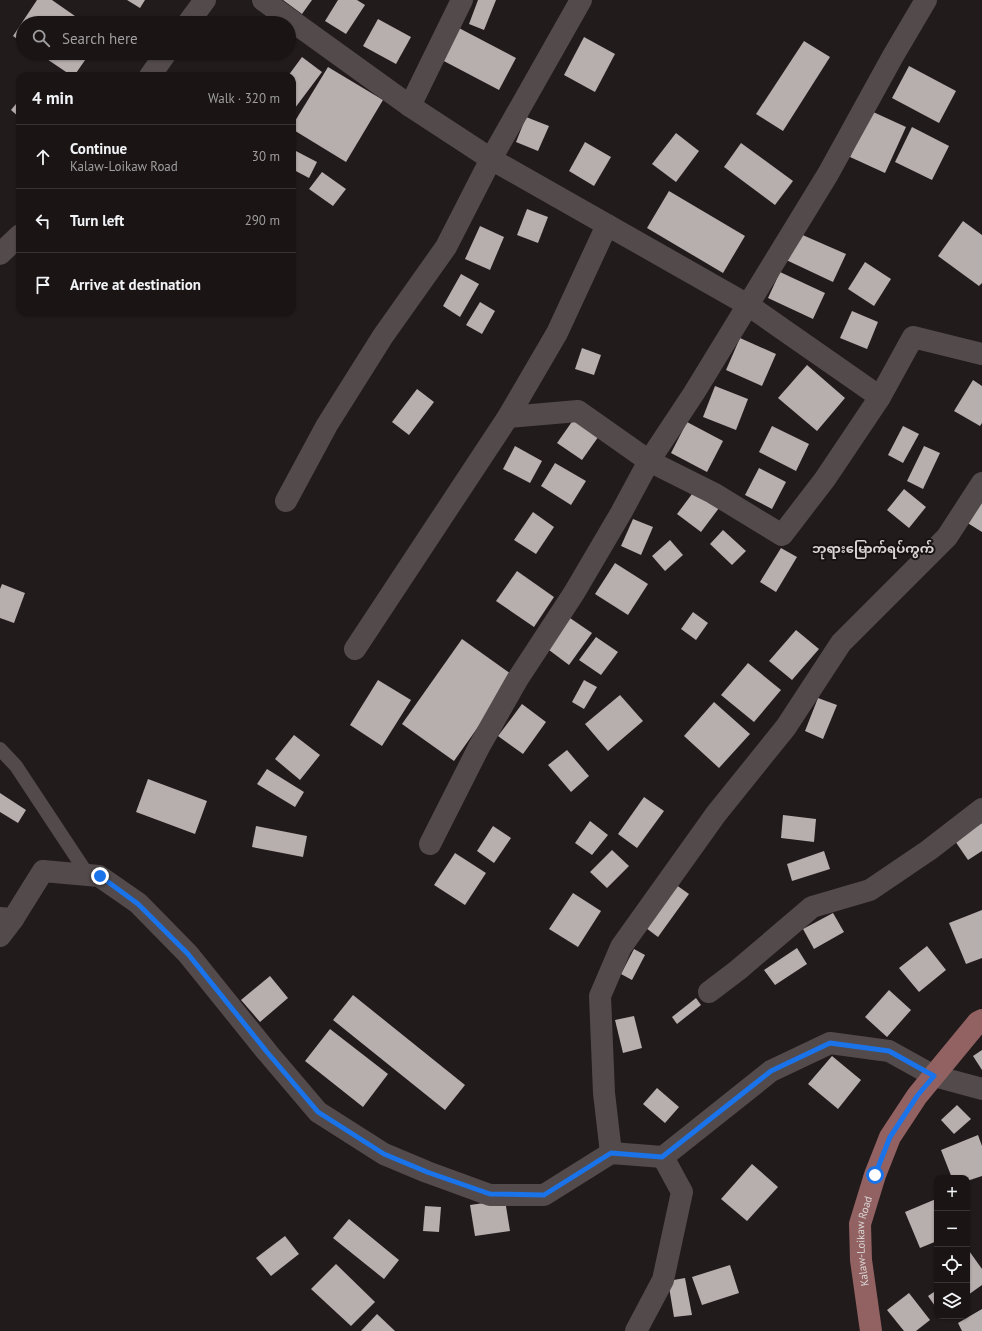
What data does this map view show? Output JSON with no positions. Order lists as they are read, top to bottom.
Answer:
{
  "streets": {
    "main road": ["Kalaw-Loikaw Road"]
  },
  "districts": ["ဘုရားမြောက်ရပ်ကွက်"],
  "page": {
    "search": "Search here",
    "heading": ["4 min", "Walk · 320 m"],
    "list": [
      ["Continue", "Kalaw-Loikaw Road", "30 m"],
      ["Turn left", "290 m"],
      "Arrive at destination"
    ],
    "map_buttons": ["+", "−"]
  }
}
